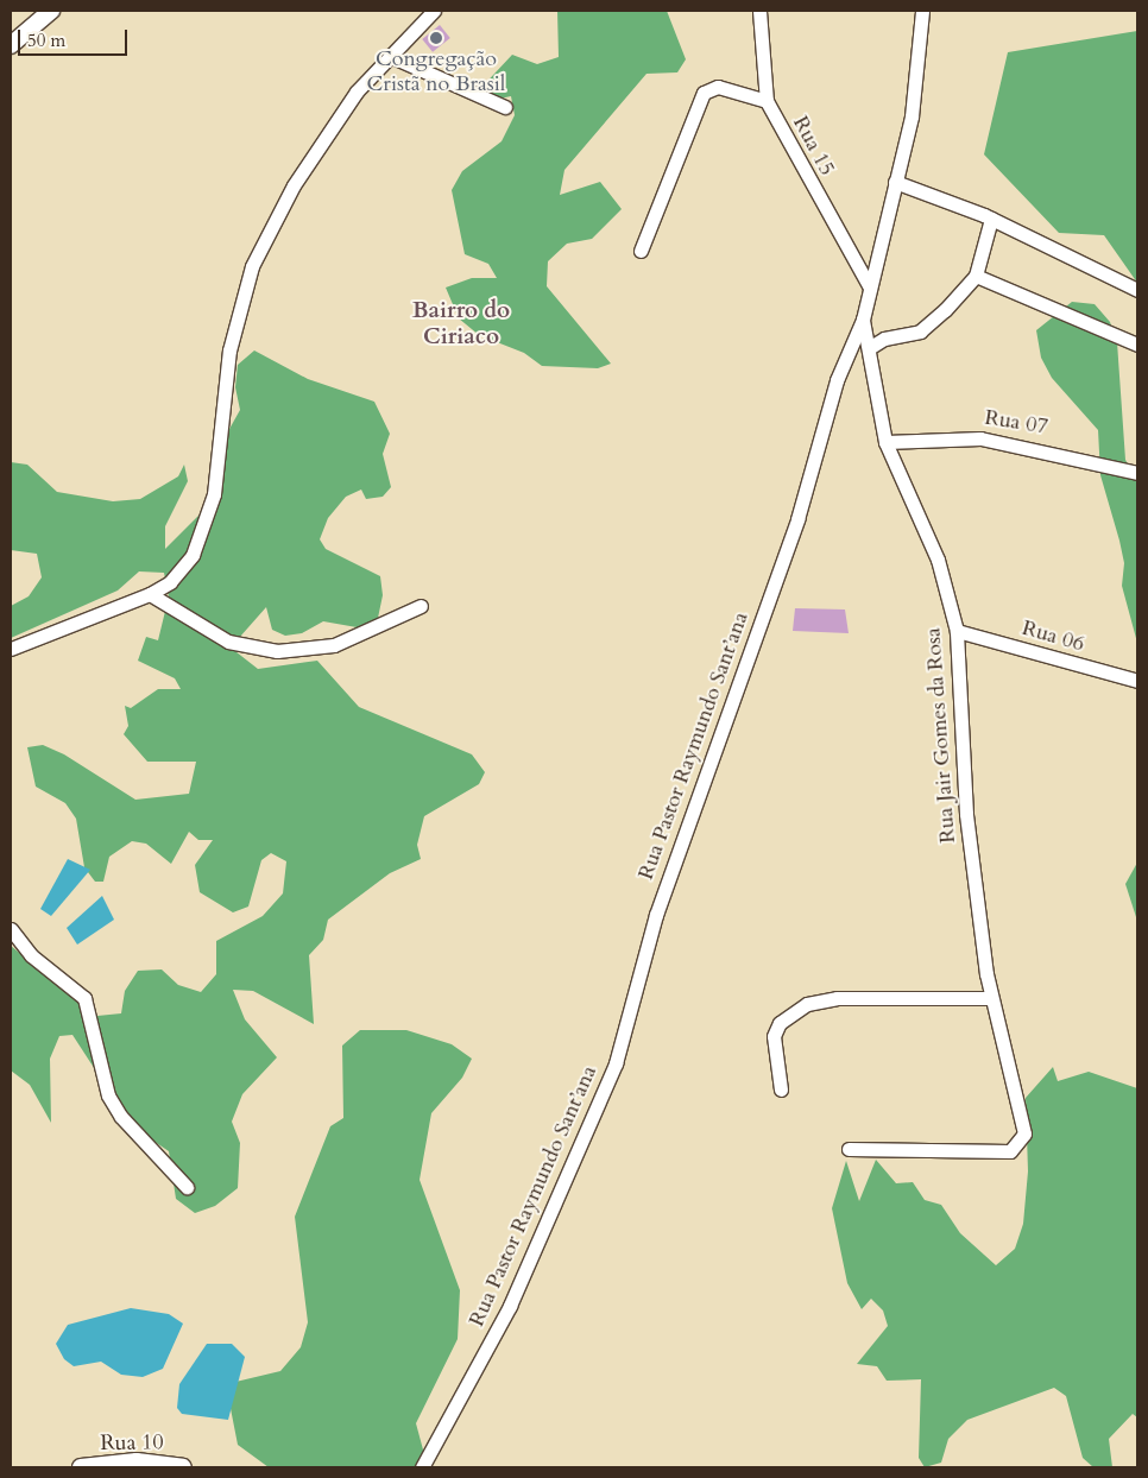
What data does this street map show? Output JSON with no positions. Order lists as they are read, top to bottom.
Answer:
{
  "streets": {
    "street": [
      "Rua 15",
      "Rua 07",
      "Rua 06",
      "Rua Jair Gomes da Rosa",
      "Rua Pastor Raymundo Sant’ana",
      "Rua 10"
    ]
  },
  "crossings": [
    ["Rua 15", "Rua Pastor Raymundo Sant’ana"],
    ["Rua 07", "Rua Jair Gomes da Rosa"],
    ["Rua 06", "Rua Jair Gomes da Rosa"],
    ["Rua Jair Gomes da Rosa", "Rua Pastor Raymundo Sant’ana"]
  ],
  "districts": ["Bairro do Ciriaco"],
  "places": ["Congregação Cristã no Brasil"],
  "scale_bar": "50 m"
}
